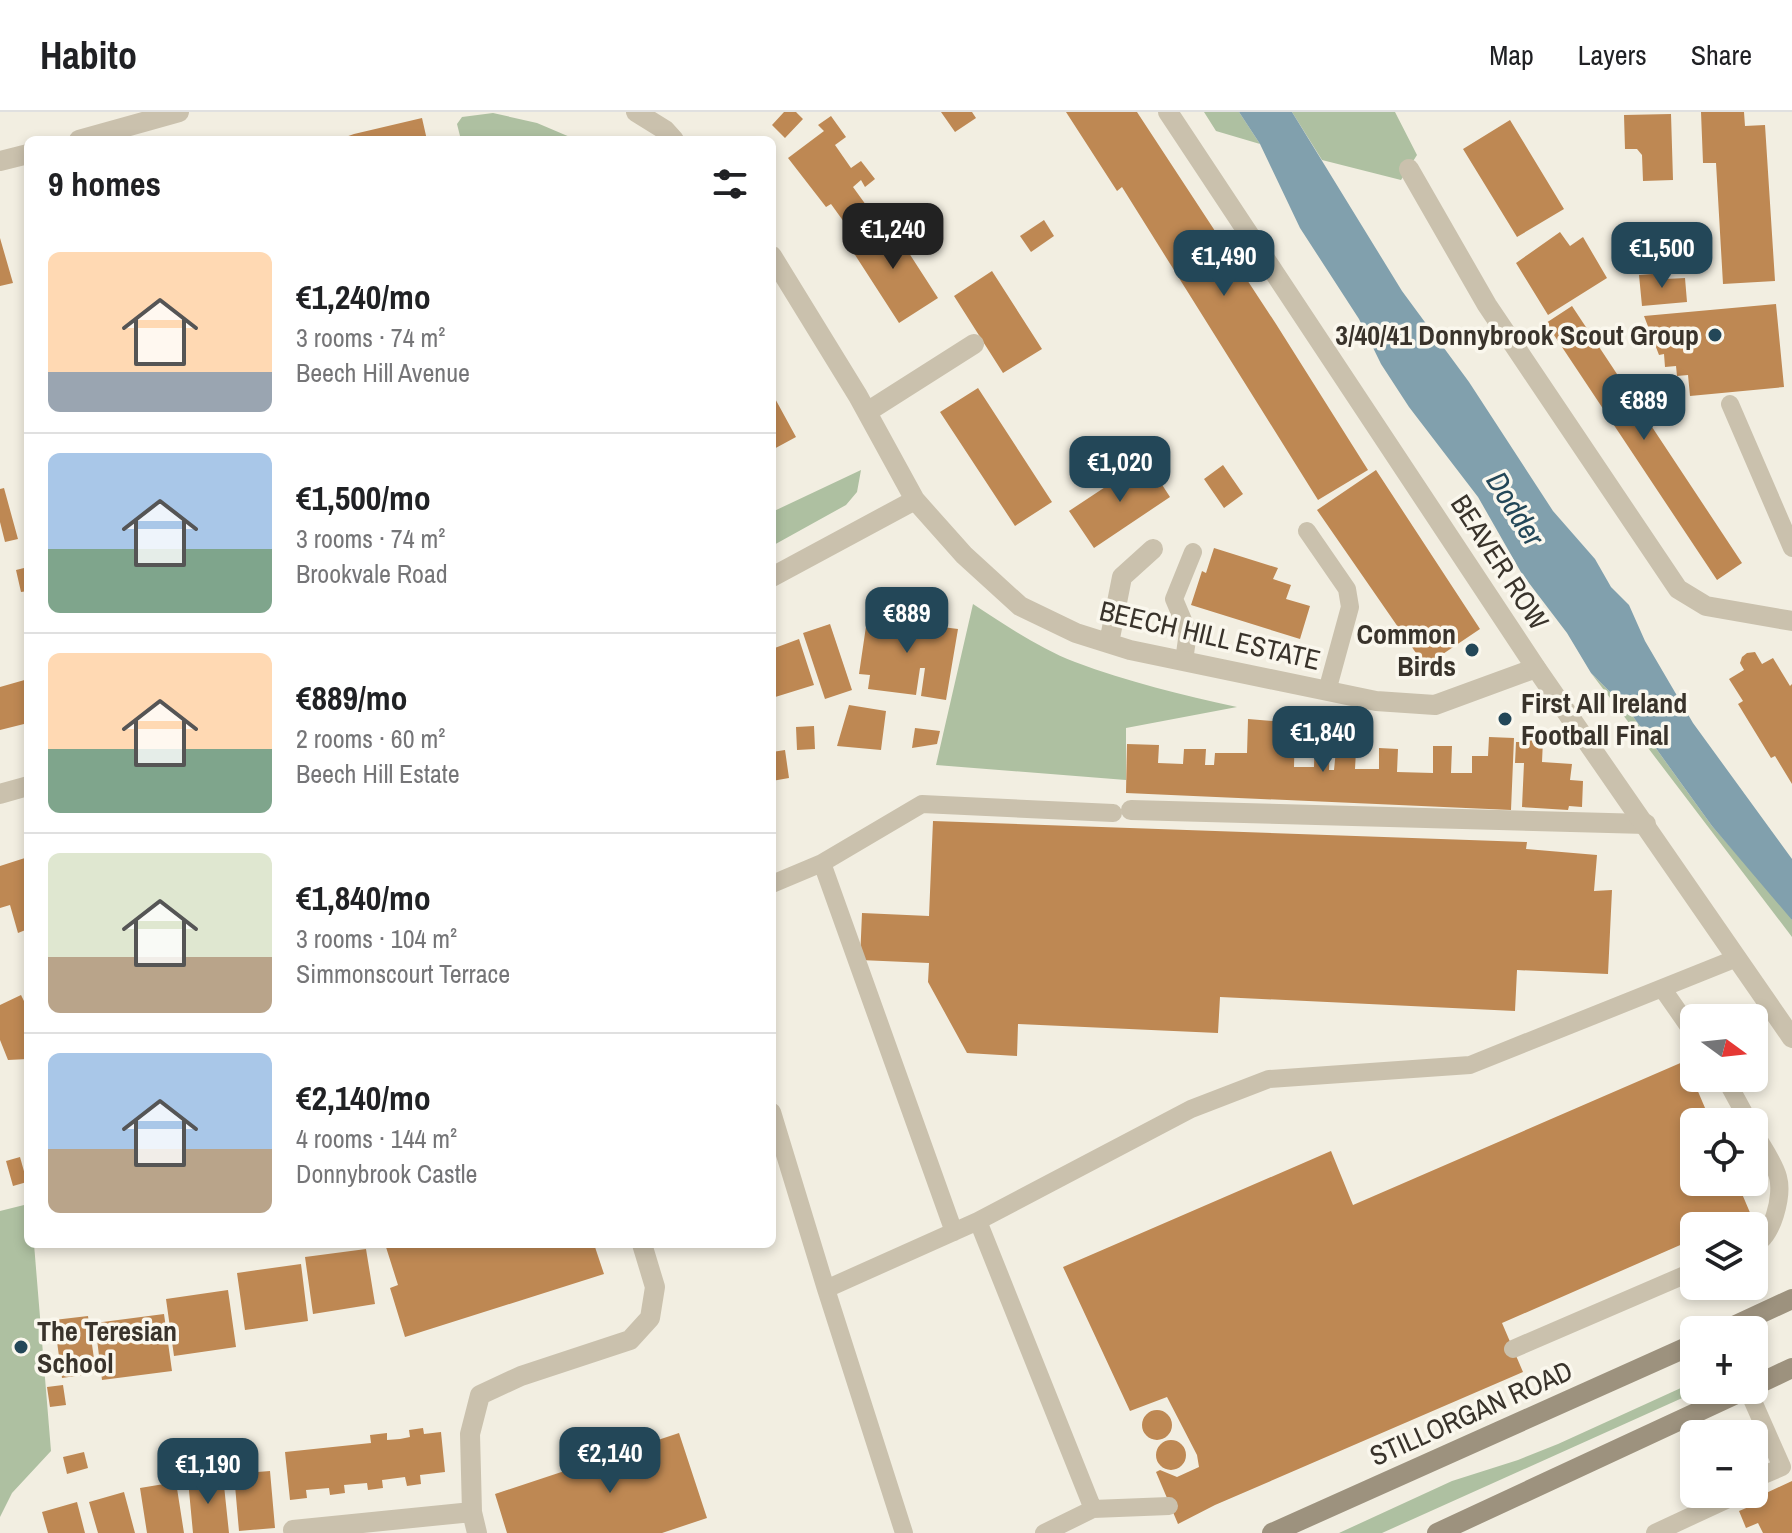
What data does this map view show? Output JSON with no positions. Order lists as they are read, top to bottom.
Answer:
{
  "streets": {
    "main road": ["STILLORGAN ROAD"],
    "street": ["BEAVER ROW", "BEECH HILL ESTATE"]
  },
  "crossings": [
    ["BEAVER ROW", "BEECH HILL ESTATE"]
  ],
  "water": ["Dodder"],
  "places": [
    "3/40/41 Donnybrook Scout Group",
    "Common Birds",
    "First All Ireland Football Final",
    "The Teresian School"
  ],
  "north": "right",
  "page": {
    "header": "Habito",
    "nav": ["Map", "Layers", "Share"],
    "heading": "9 homes",
    "price": [
      "€1,240",
      "€1,500",
      "€1,490",
      "€889",
      "€1,020",
      "€889",
      "€1,840",
      "€2,140",
      "€1,190"
    ],
    "list": [
      {
        "name": "€1,240/mo",
        "note": "3 rooms · 74 m² · Beech Hill Avenue"
      },
      {
        "name": "€1,500/mo",
        "note": "3 rooms · 74 m² · Brookvale Road"
      },
      {
        "name": "€889/mo",
        "note": "2 rooms · 60 m² · Beech Hill Estate"
      },
      {
        "name": "€1,840/mo",
        "note": "3 rooms · 104 m² · Simmonscourt Terrace"
      },
      {
        "name": "€2,140/mo",
        "note": "4 rooms · 144 m² · Donnybrook Castle"
      }
    ],
    "map_buttons": ["+", "−"]
  }
}
